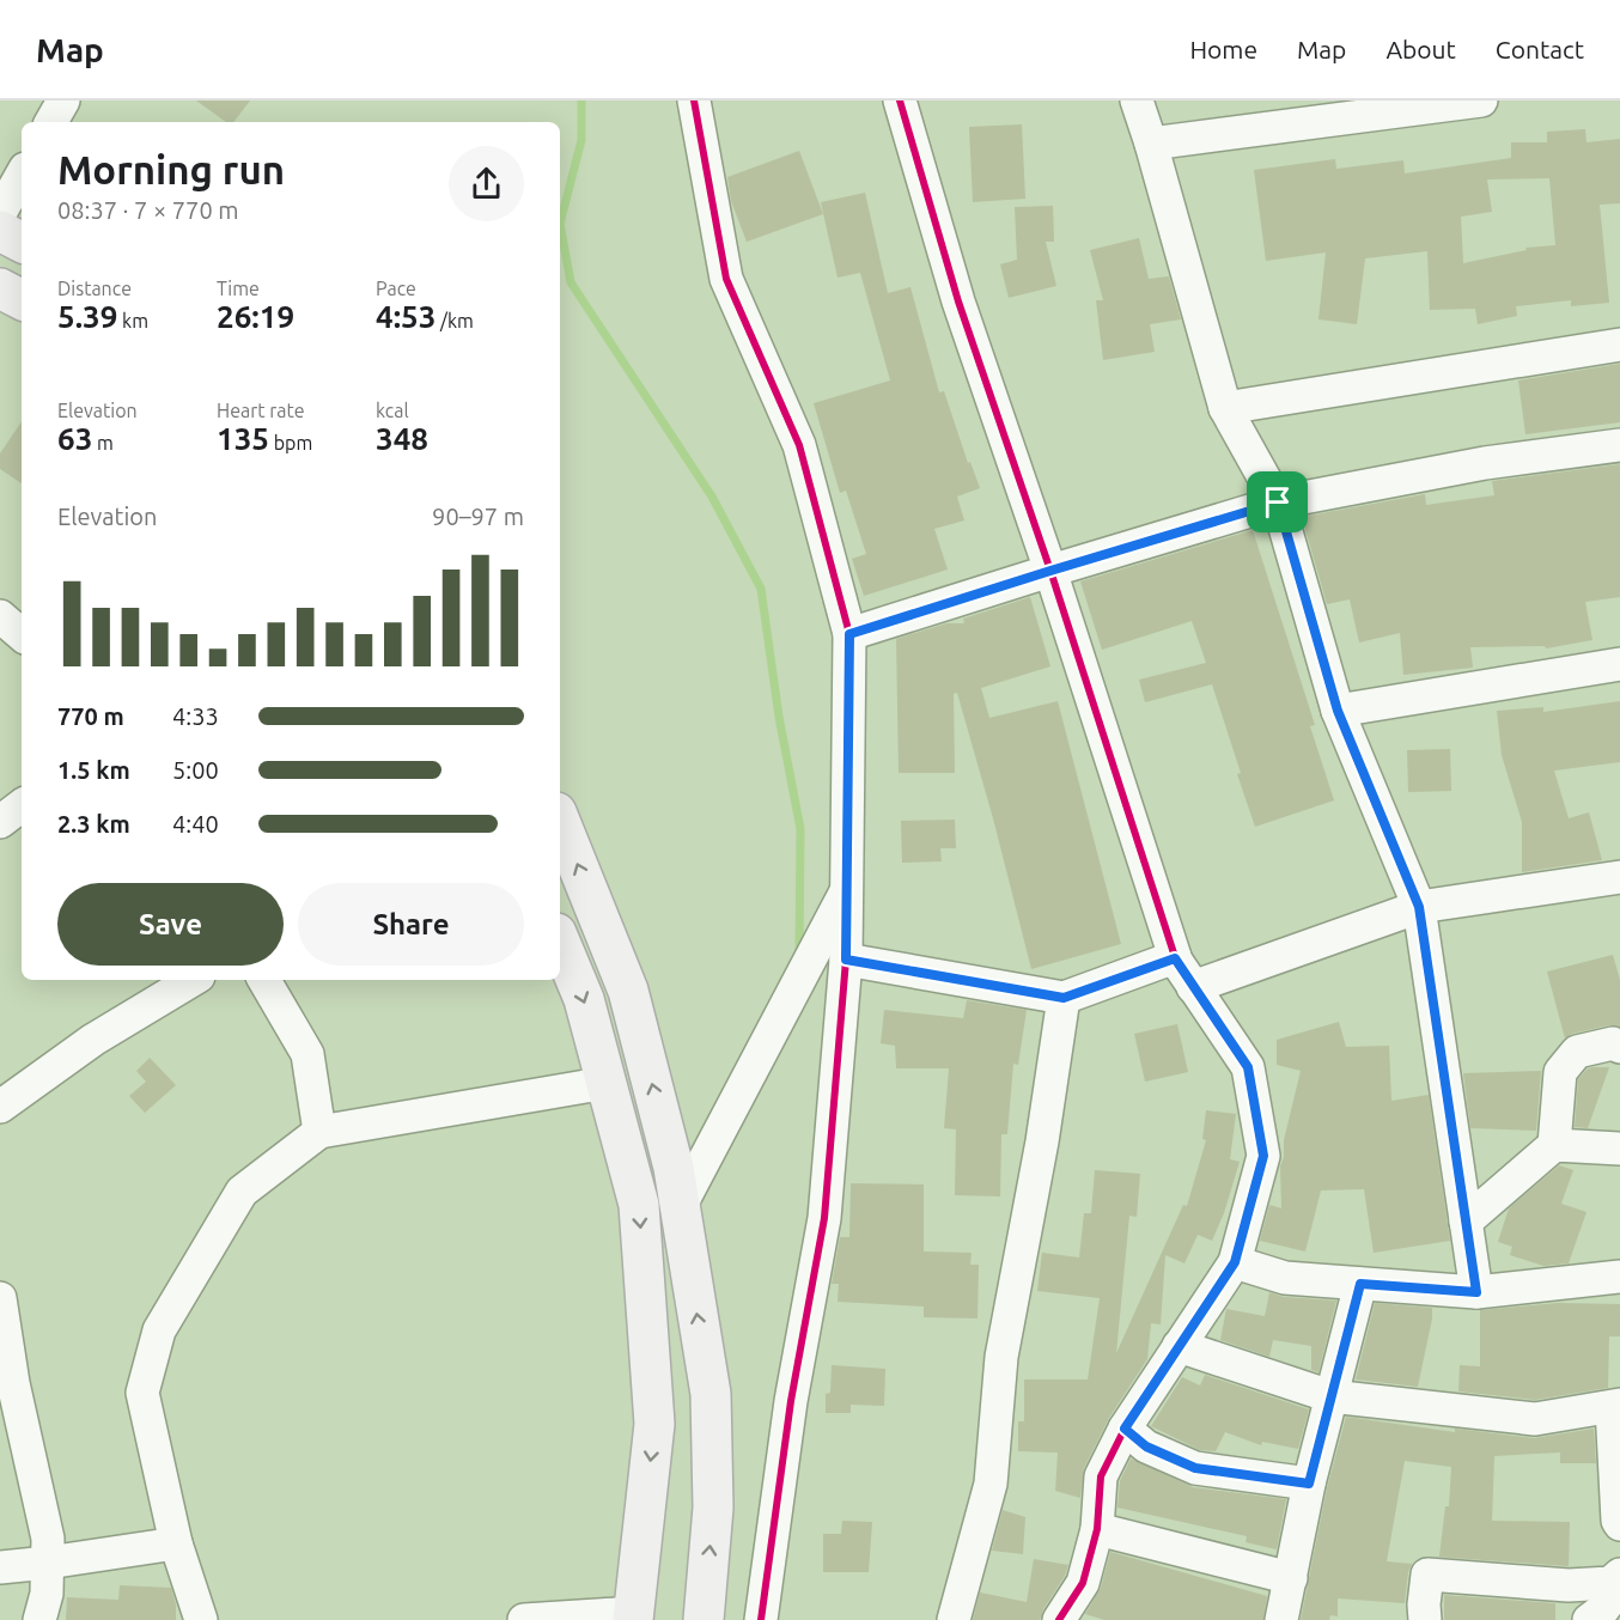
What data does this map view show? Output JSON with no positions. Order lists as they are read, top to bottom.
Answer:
{
  "page": {
    "header": "Map",
    "nav": [
      "Home",
      "Map",
      "About",
      "Contact"
    ],
    "heading": ["Morning run", "08:37 · 7 × 770 m"],
    "stats": [
      ["Distance", "5.39 km"],
      ["Time", "26:19"],
      ["Pace", "4:53 /km"],
      ["Elevation", "63 m"],
      ["Heart rate", "135 bpm"],
      ["kcal", "348"]
    ],
    "chart": ["Elevation", "90–97 m"],
    "list": [
      {
        "name": "770 m",
        "note": "4:33"
      },
      {
        "name": "1.5 km",
        "note": "5:00"
      },
      {
        "name": "2.3 km",
        "note": "4:40"
      }
    ],
    "buttons": ["Save", "Share"]
  }
}
